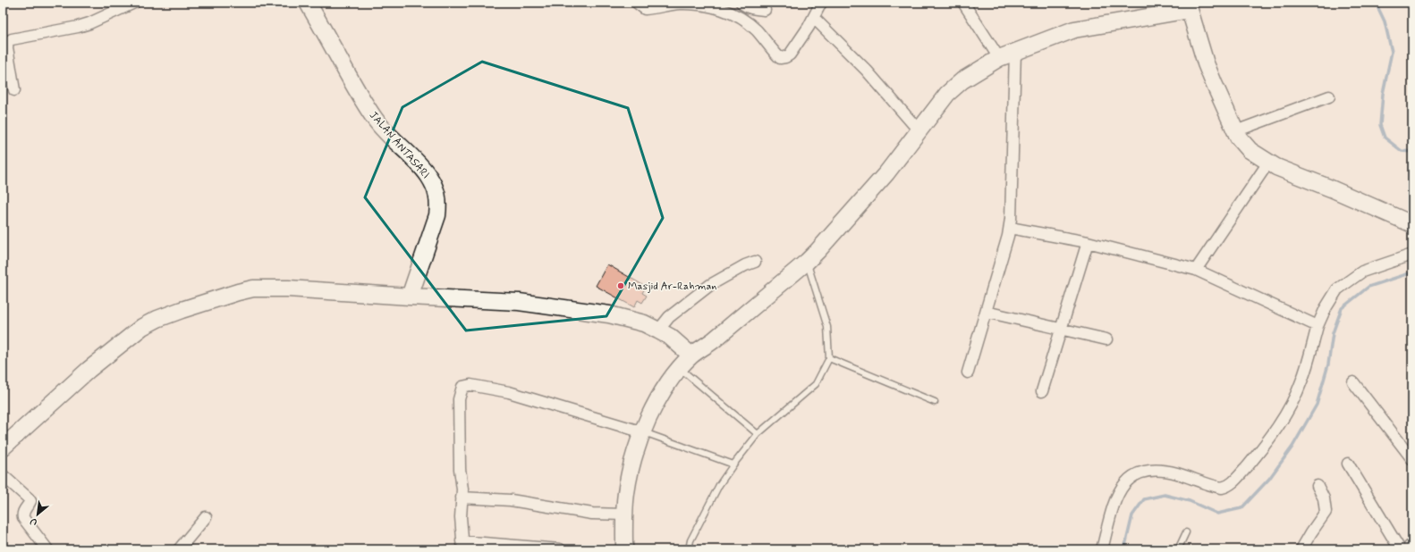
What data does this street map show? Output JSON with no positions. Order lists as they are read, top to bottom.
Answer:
{
  "streets": {
    "street": ["JALAN ANTASARI"]
  },
  "places": ["Masjid Ar-Rahman"],
  "north": "bottom left"
}
